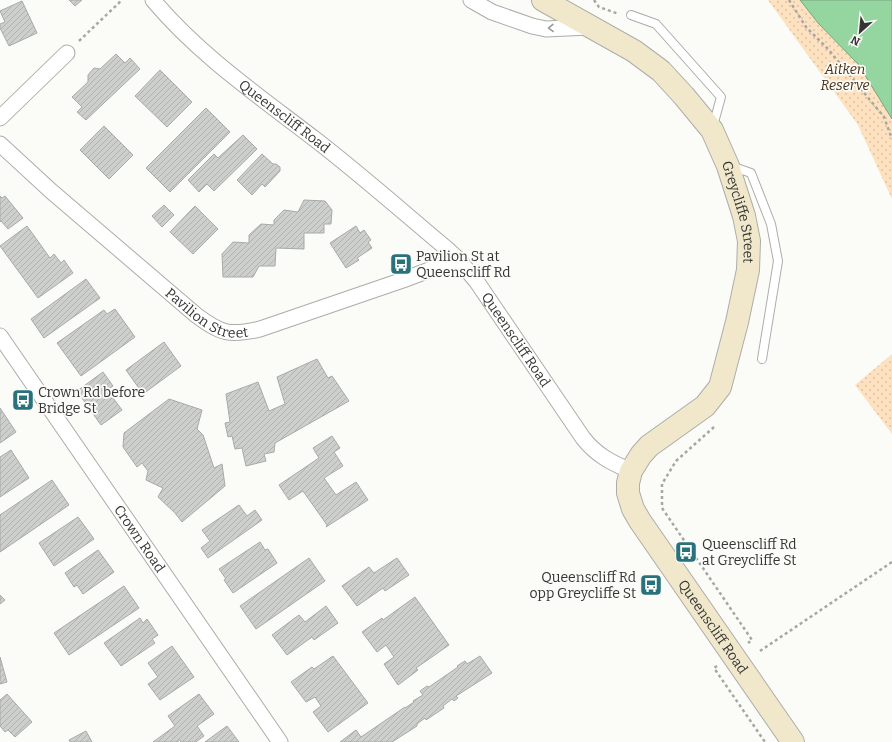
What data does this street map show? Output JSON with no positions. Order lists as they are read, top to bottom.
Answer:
{
  "streets": {
    "main road": ["Queenscliff Road", "Greycliffe Street"],
    "street": ["Pavilion Street", "Crown Road"]
  },
  "crossings": [
    ["Queenscliff Road", "Greycliffe Street"],
    ["Queenscliff Road", "Pavilion Street"]
  ],
  "parks": ["Aitken Reserve"],
  "places": {
    "bus stop": [
      "Pavilion St at Queenscliff Rd",
      "Crown Rd before Bridge St",
      "Queenscliff Rd at Greycliffe St",
      "Queenscliff Rd opp Greycliffe St"
    ]
  },
  "north": "bottom left"
}
